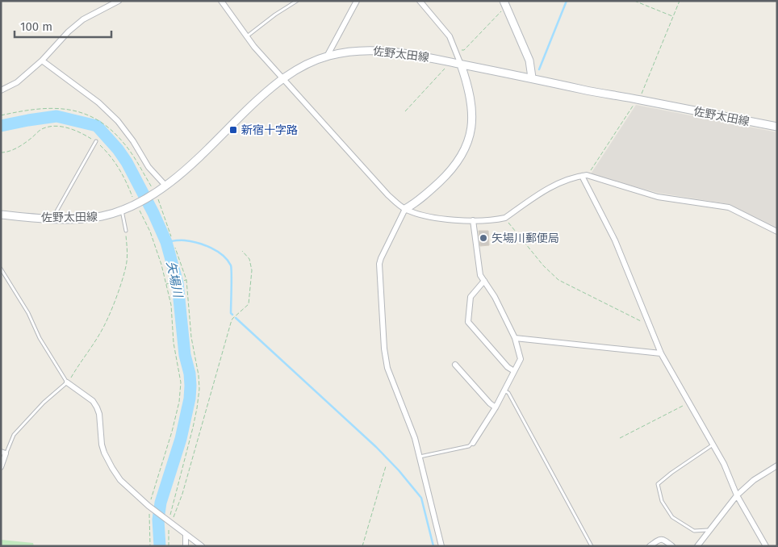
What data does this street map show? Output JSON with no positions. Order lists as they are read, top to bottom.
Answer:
{
  "streets": {
    "main road": ["佐野太田線"]
  },
  "water": ["矢場川"],
  "places": {
    "transit": ["新宿十字路"],
    "other": ["矢場川郵便局"]
  },
  "scale_bar": "100 m"
}
